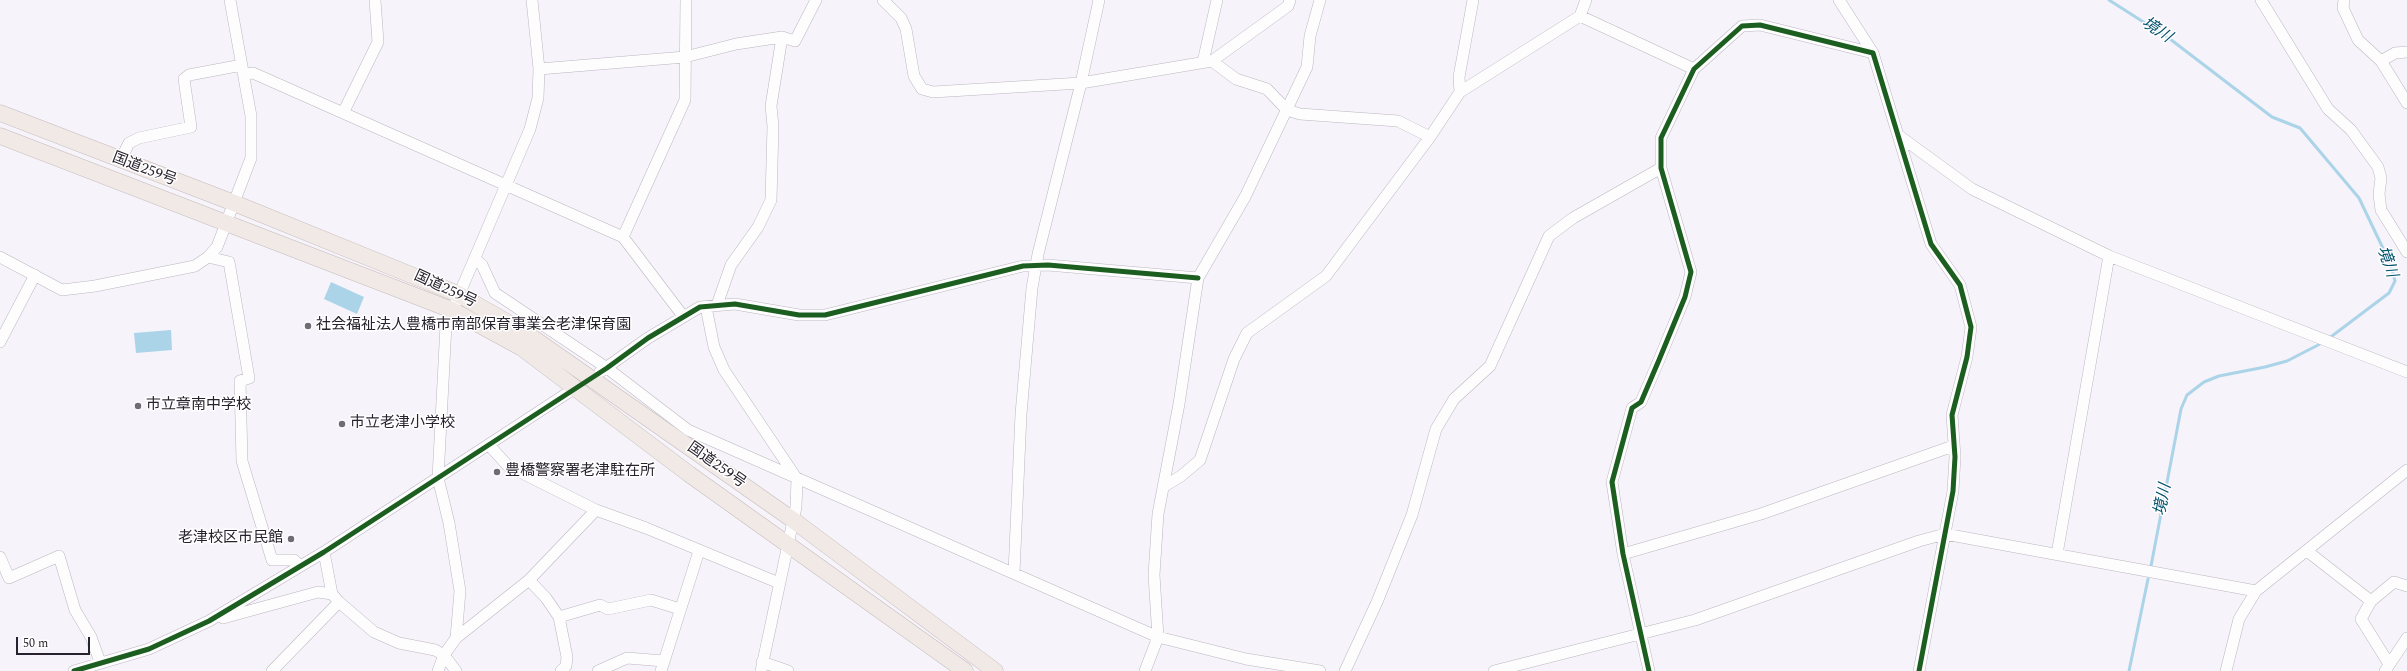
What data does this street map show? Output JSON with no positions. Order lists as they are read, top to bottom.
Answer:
{
  "streets": {
    "highway": ["国道259号"]
  },
  "water": ["境川"],
  "places": [
    "社会福祉法人豊橋市南部保育事業会老津保育園",
    "市立章南中学校",
    "市立老津小学校",
    "豊橋警察署老津駐在所",
    "老津校区市民館"
  ],
  "scale_bar": "50 m"
}
